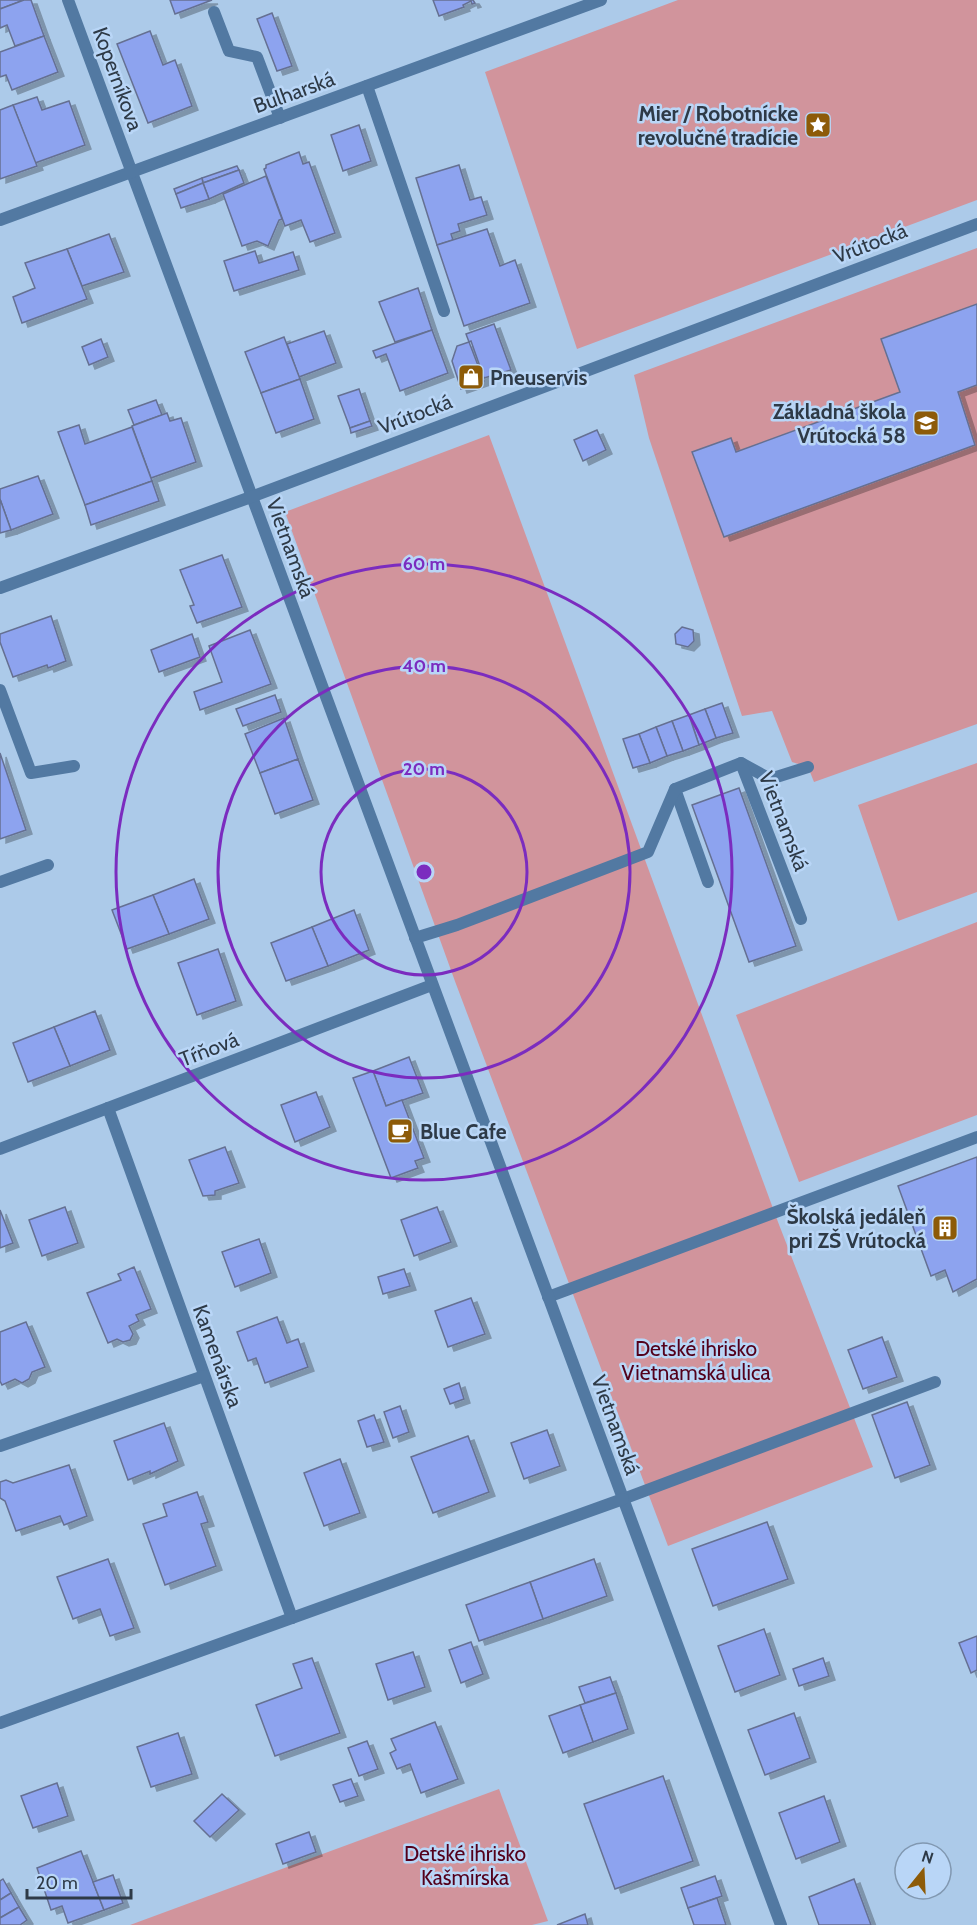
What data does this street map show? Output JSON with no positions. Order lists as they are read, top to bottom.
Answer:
{
  "streets": {
    "street": [
      "Koperníkova",
      "Bulharská",
      "Vrútocká",
      "Vietnamská",
      "Tŕňová",
      "Kamenárska"
    ]
  },
  "crossings": [
    ["Koperníkova", "Bulharská"],
    ["Koperníkova", "Vietnamská"],
    ["Bulharská", "Vietnamská"],
    ["Vrútocká", "Vietnamská"],
    ["Vietnamská", "Tŕňová"],
    ["Tŕňová", "Kamenárska"]
  ],
  "parks": ["Detské ihrisko Vietnamská ulica", "Detské ihrisko Kašmírska"],
  "places": {
    "place": ["Mier / Robotnícke revolučné tradície"],
    "shop": ["Pneuservis"],
    "school or university": ["Základná škola Vrútocká 58"],
    "cafe": ["Blue Cafe"],
    "building": ["Školská jedáleň pri ZŠ Vrútocká"]
  },
  "scale_bar": "20 m",
  "north": "top",
  "rings": ["60 m", "40 m", "20 m"]
}
